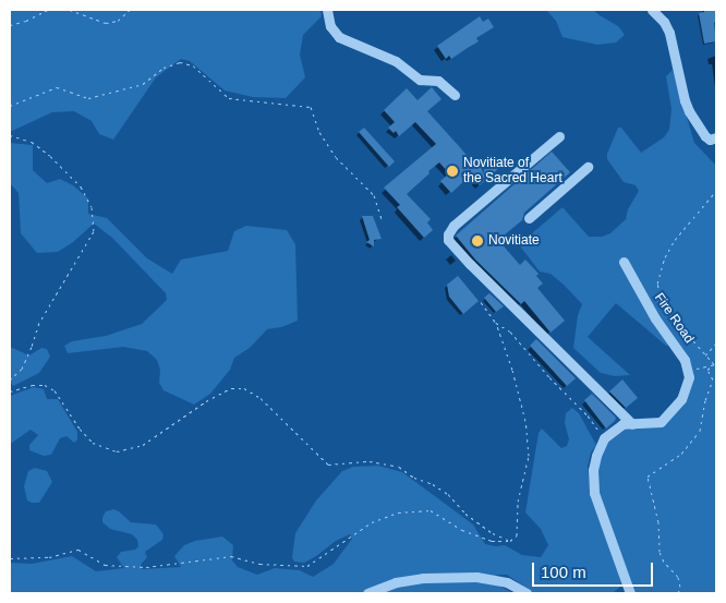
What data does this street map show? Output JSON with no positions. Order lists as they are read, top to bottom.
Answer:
{
  "streets": {
    "street": ["Fire Road"]
  },
  "places": ["Novitiate of the Sacred Heart", "Novitiate"],
  "scale_bar": "100 m"
}
